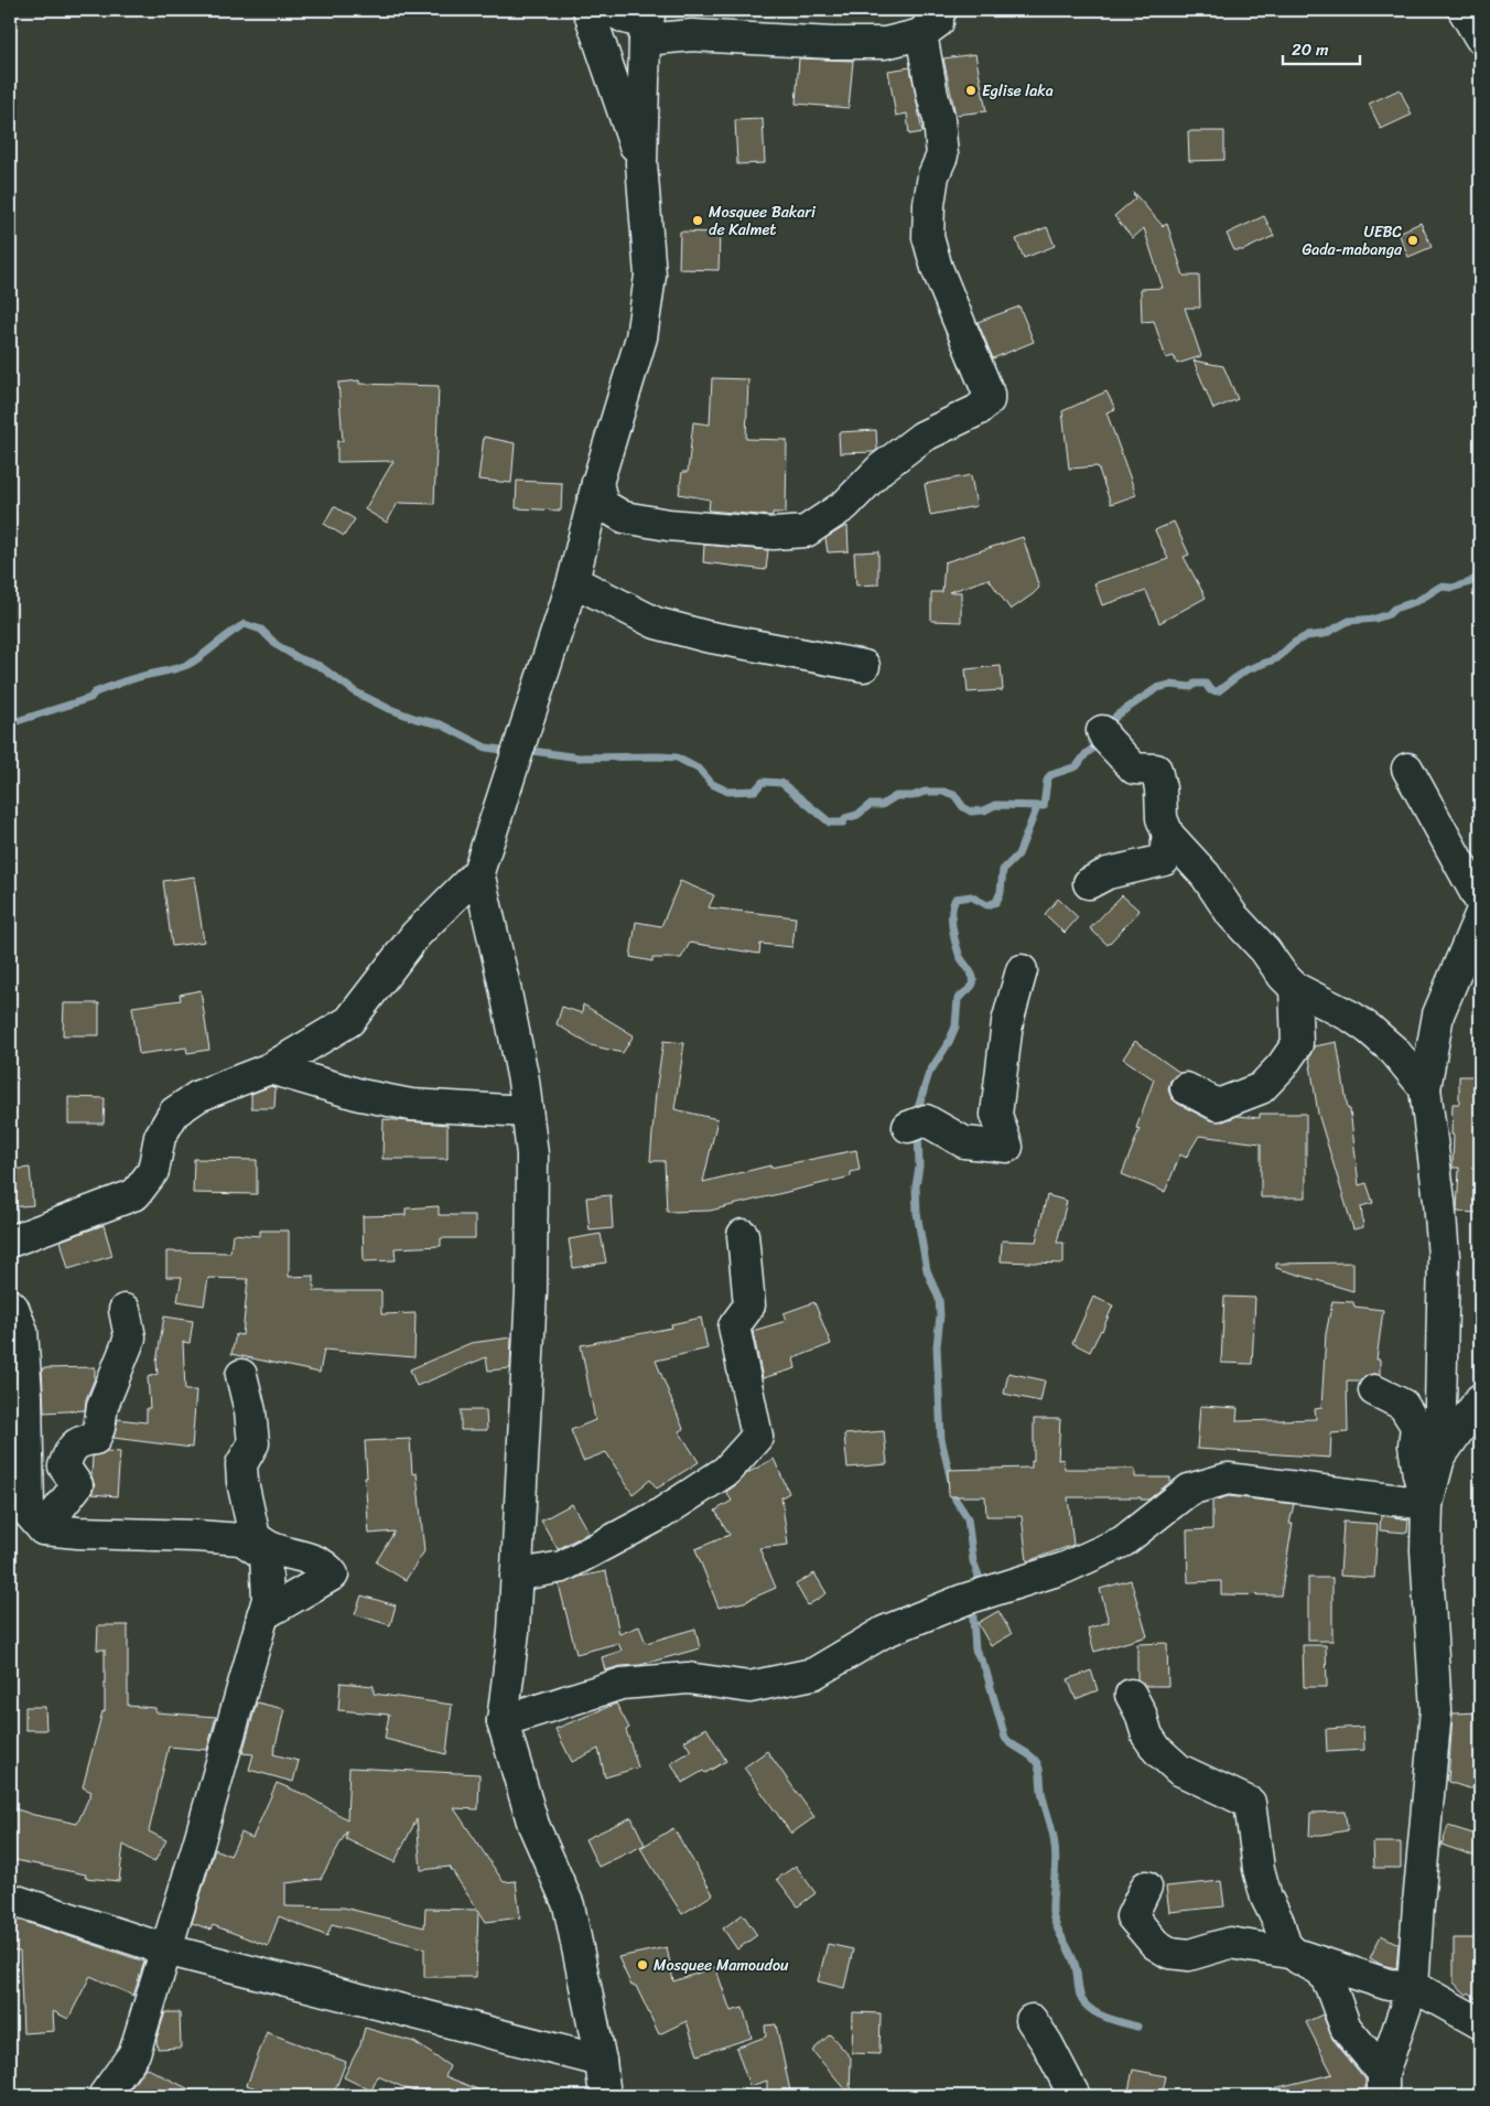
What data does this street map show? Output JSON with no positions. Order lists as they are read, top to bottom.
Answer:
{
  "places": [
    "Eglise laka",
    "Mosquee Bakari de Kalmet",
    "UEBC Gada-mabanga",
    "Mosquee Mamoudou"
  ],
  "scale_bar": "20 m"
}
